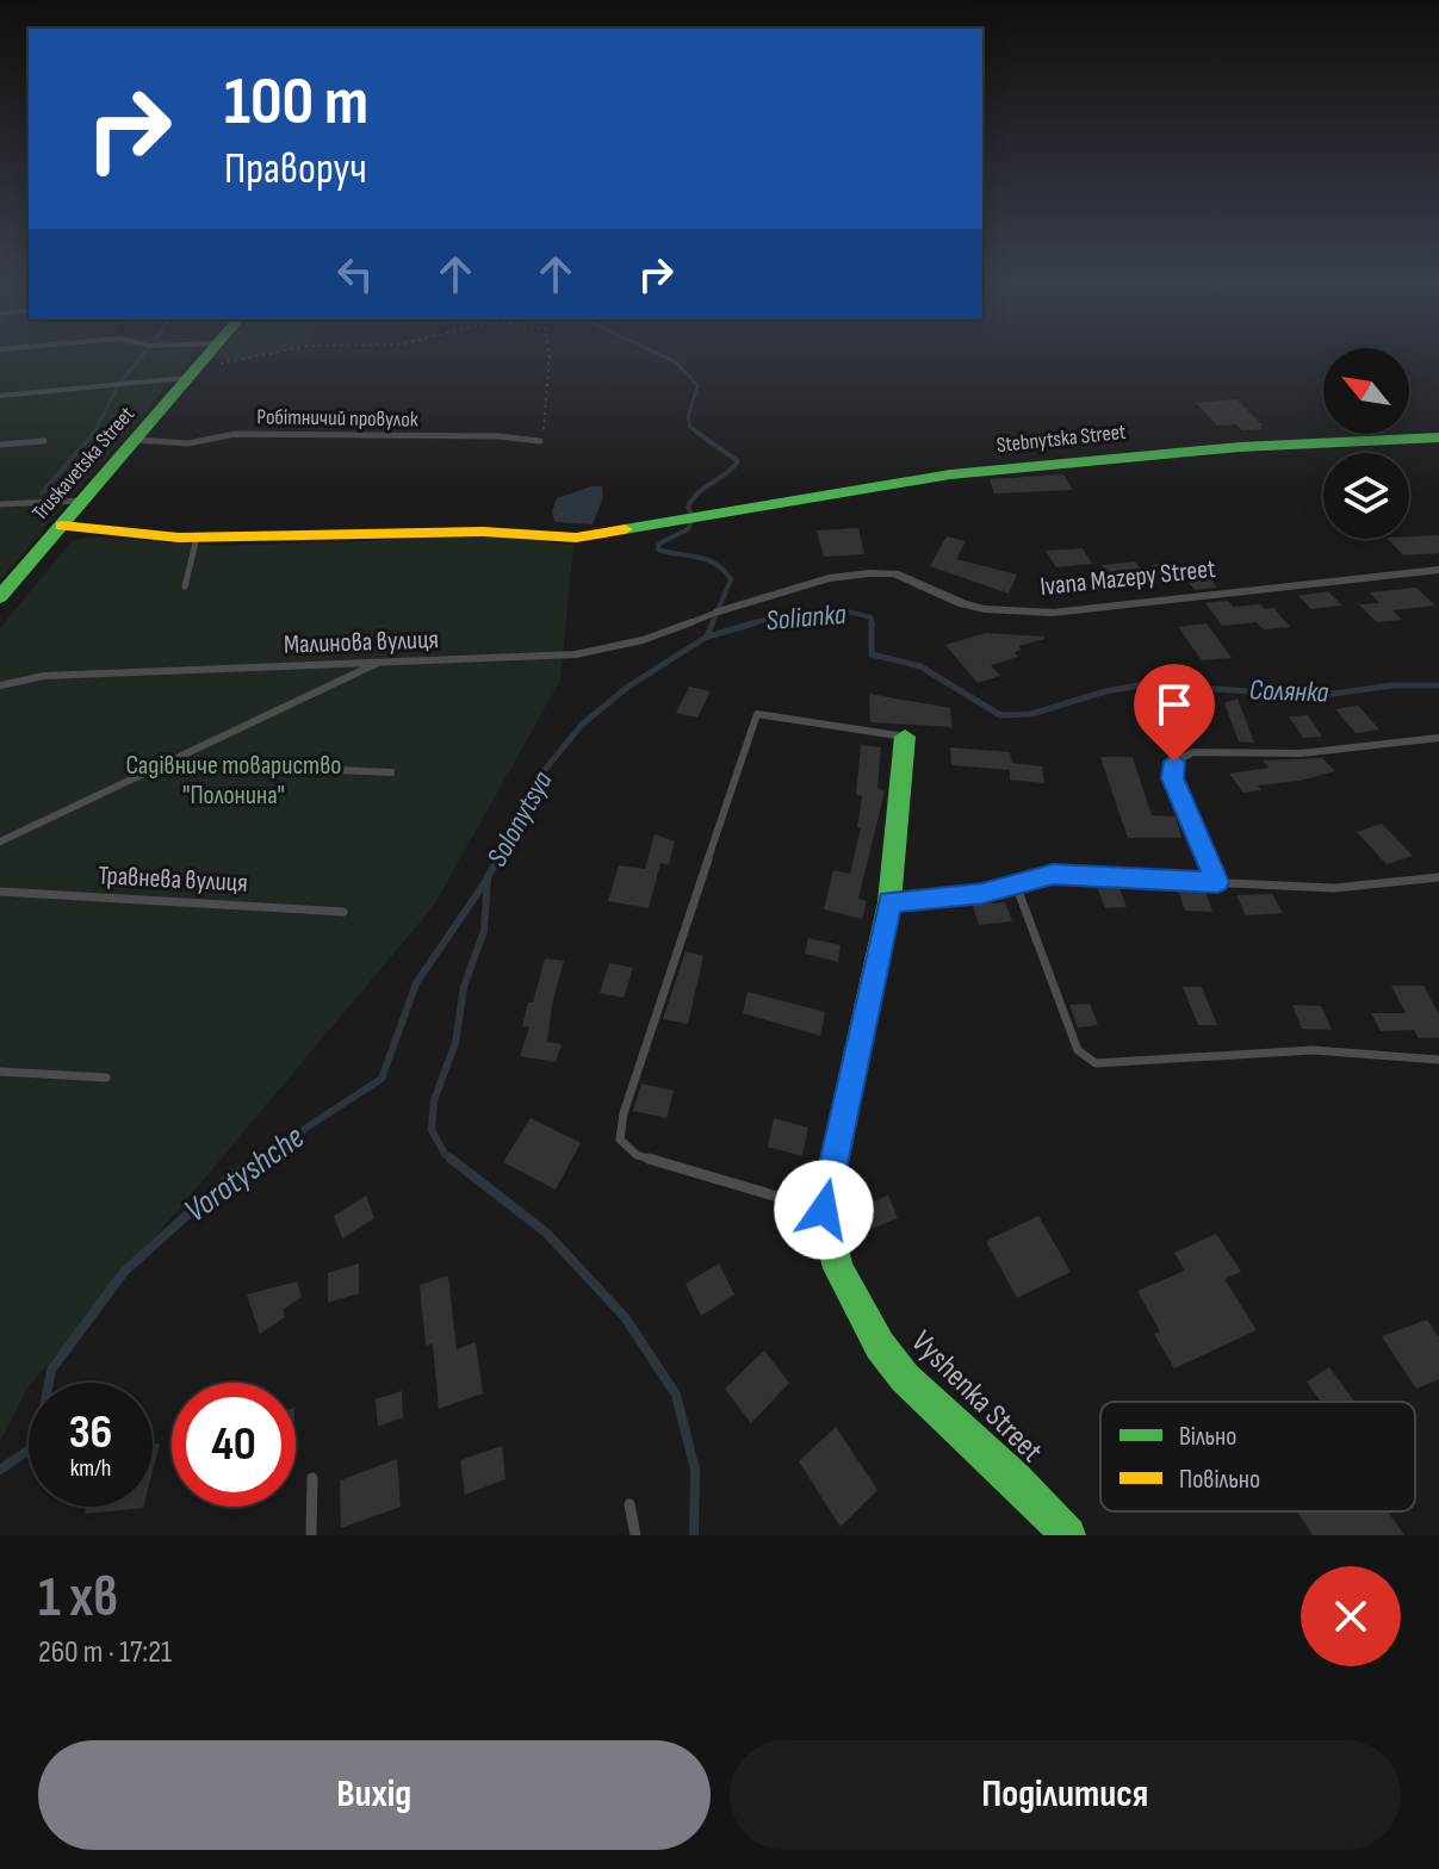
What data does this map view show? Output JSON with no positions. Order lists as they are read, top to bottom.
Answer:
{
  "streets": {
    "street": [
      "Stebnytska Street",
      "Truskavetska Street",
      "Ivana Mazepy Street",
      "Vyshenka Street"
    ],
    "lane": ["Робітничий провулок", "Малинова вулиця", "Травнева вулиця"]
  },
  "crossings": [
    ["Робітничий провулок", "Truskavetska Street"],
    ["Stebnytska Street", "Truskavetska Street"],
    ["Ivana Mazepy Street", "Малинова вулиця"]
  ],
  "water": [
    "Solianka",
    "Солянка",
    "Solonytsya",
    "Vorotyshche"
  ],
  "parks": ["Садівниче товариство \"Полонина\""],
  "legend": ["Вільно", "Повільно"],
  "north": "top left",
  "page": {
    "turn": ["100 m", "Праворуч"],
    "speed": "36 km/h",
    "limit": "40",
    "heading": ["1 хв", "260 m · 17:21"],
    "buttons": ["Вихід", "Поділитися"]
  }
}
